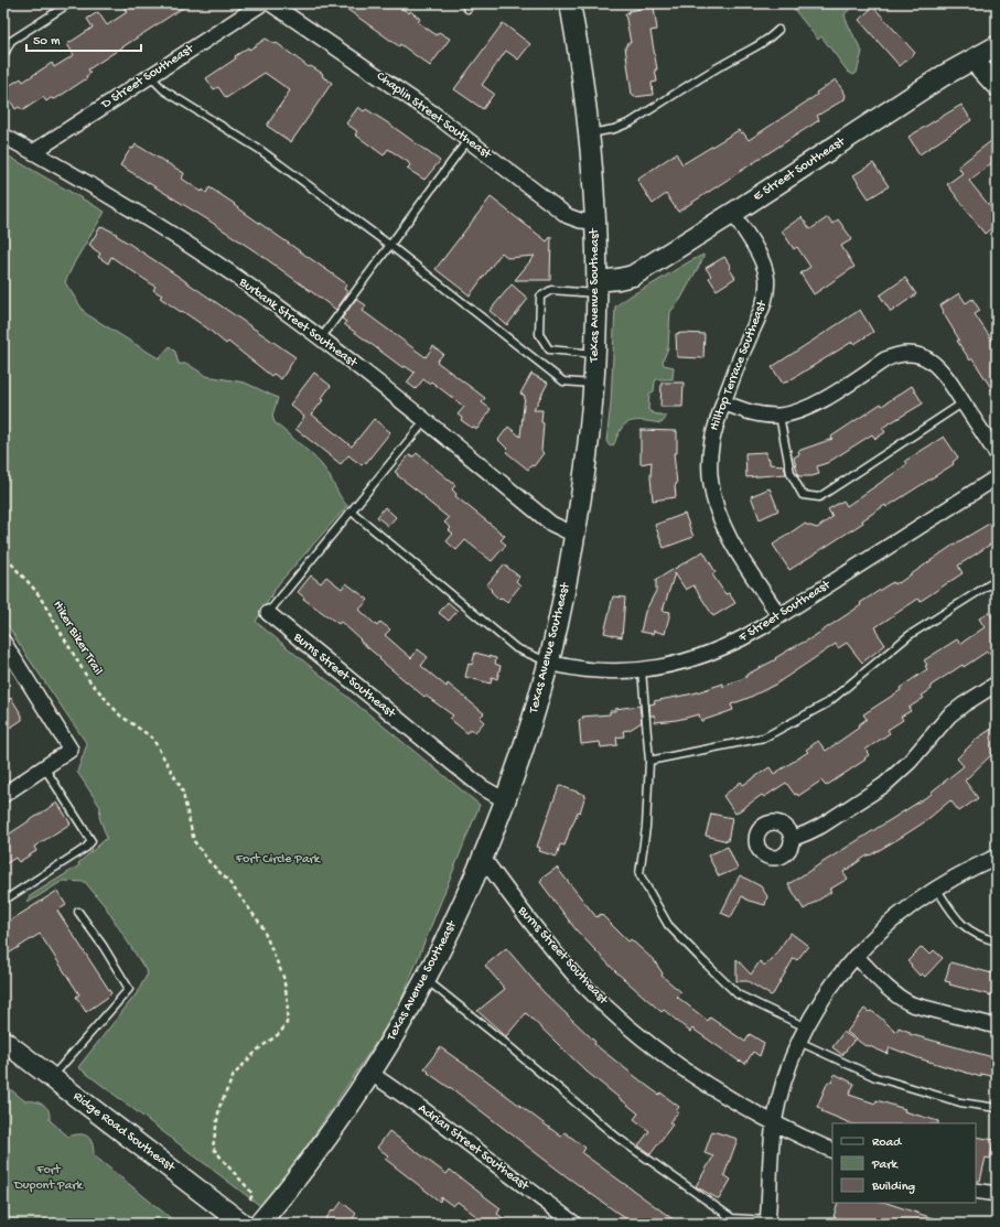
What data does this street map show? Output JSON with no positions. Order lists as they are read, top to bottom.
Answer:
{
  "streets": {
    "main road": ["E Street Southeast", "Texas Avenue Southeast", "Ridge Road Southeast"],
    "street": [
      "D Street Southeast",
      "Chaplin Street Southeast",
      "Burbank Street Southeast",
      "Hilltop Terrace Southeast",
      "F Street Southeast",
      "Burns Street Southeast",
      "Adrian Street Southeast"
    ],
    "path": ["Hiker Biker Trail"]
  },
  "crossings": [
    ["D Street Southeast", "Burbank Street Southeast"],
    ["Chaplin Street Southeast", "Texas Avenue Southeast"],
    ["E Street Southeast", "Texas Avenue Southeast"],
    ["E Street Southeast", "Hilltop Terrace Southeast"],
    ["Texas Avenue Southeast", "Burbank Street Southeast"],
    ["Texas Avenue Southeast", "F Street Southeast"],
    ["Texas Avenue Southeast", "Burns Street Southeast"],
    ["Texas Avenue Southeast", "Adrian Street Southeast"],
    ["Hilltop Terrace Southeast", "F Street Southeast"]
  ],
  "parks": ["Fort Circle Park", "Fort Dupont Park"],
  "legend": ["Road", "Park", "Building"],
  "scale_bar": "50 m"
}
